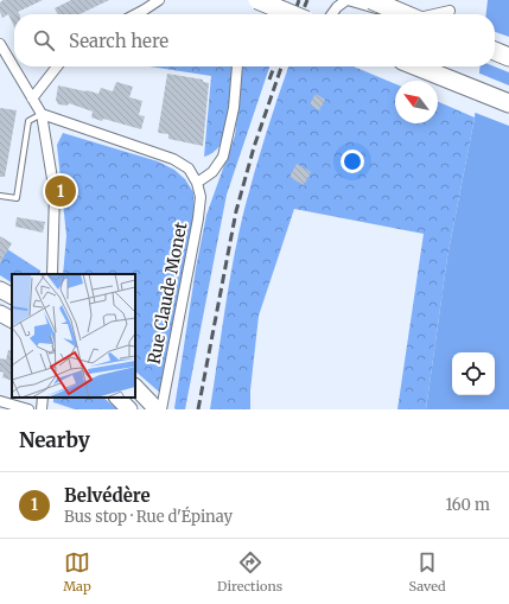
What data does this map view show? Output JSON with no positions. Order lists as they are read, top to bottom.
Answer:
{
  "streets": {
    "street": ["Rue Claude Monet"]
  },
  "north": "top left",
  "page": {
    "search": "Search here",
    "pins": "1",
    "heading": "Nearby",
    "list": [
      {
        "mark": "1",
        "name": "Belvédère",
        "note": "Bus stop · Rue d'Épinay",
        "value": "160 m"
      }
    ],
    "nav": ["Map", "Directions", "Saved"]
  }
}
